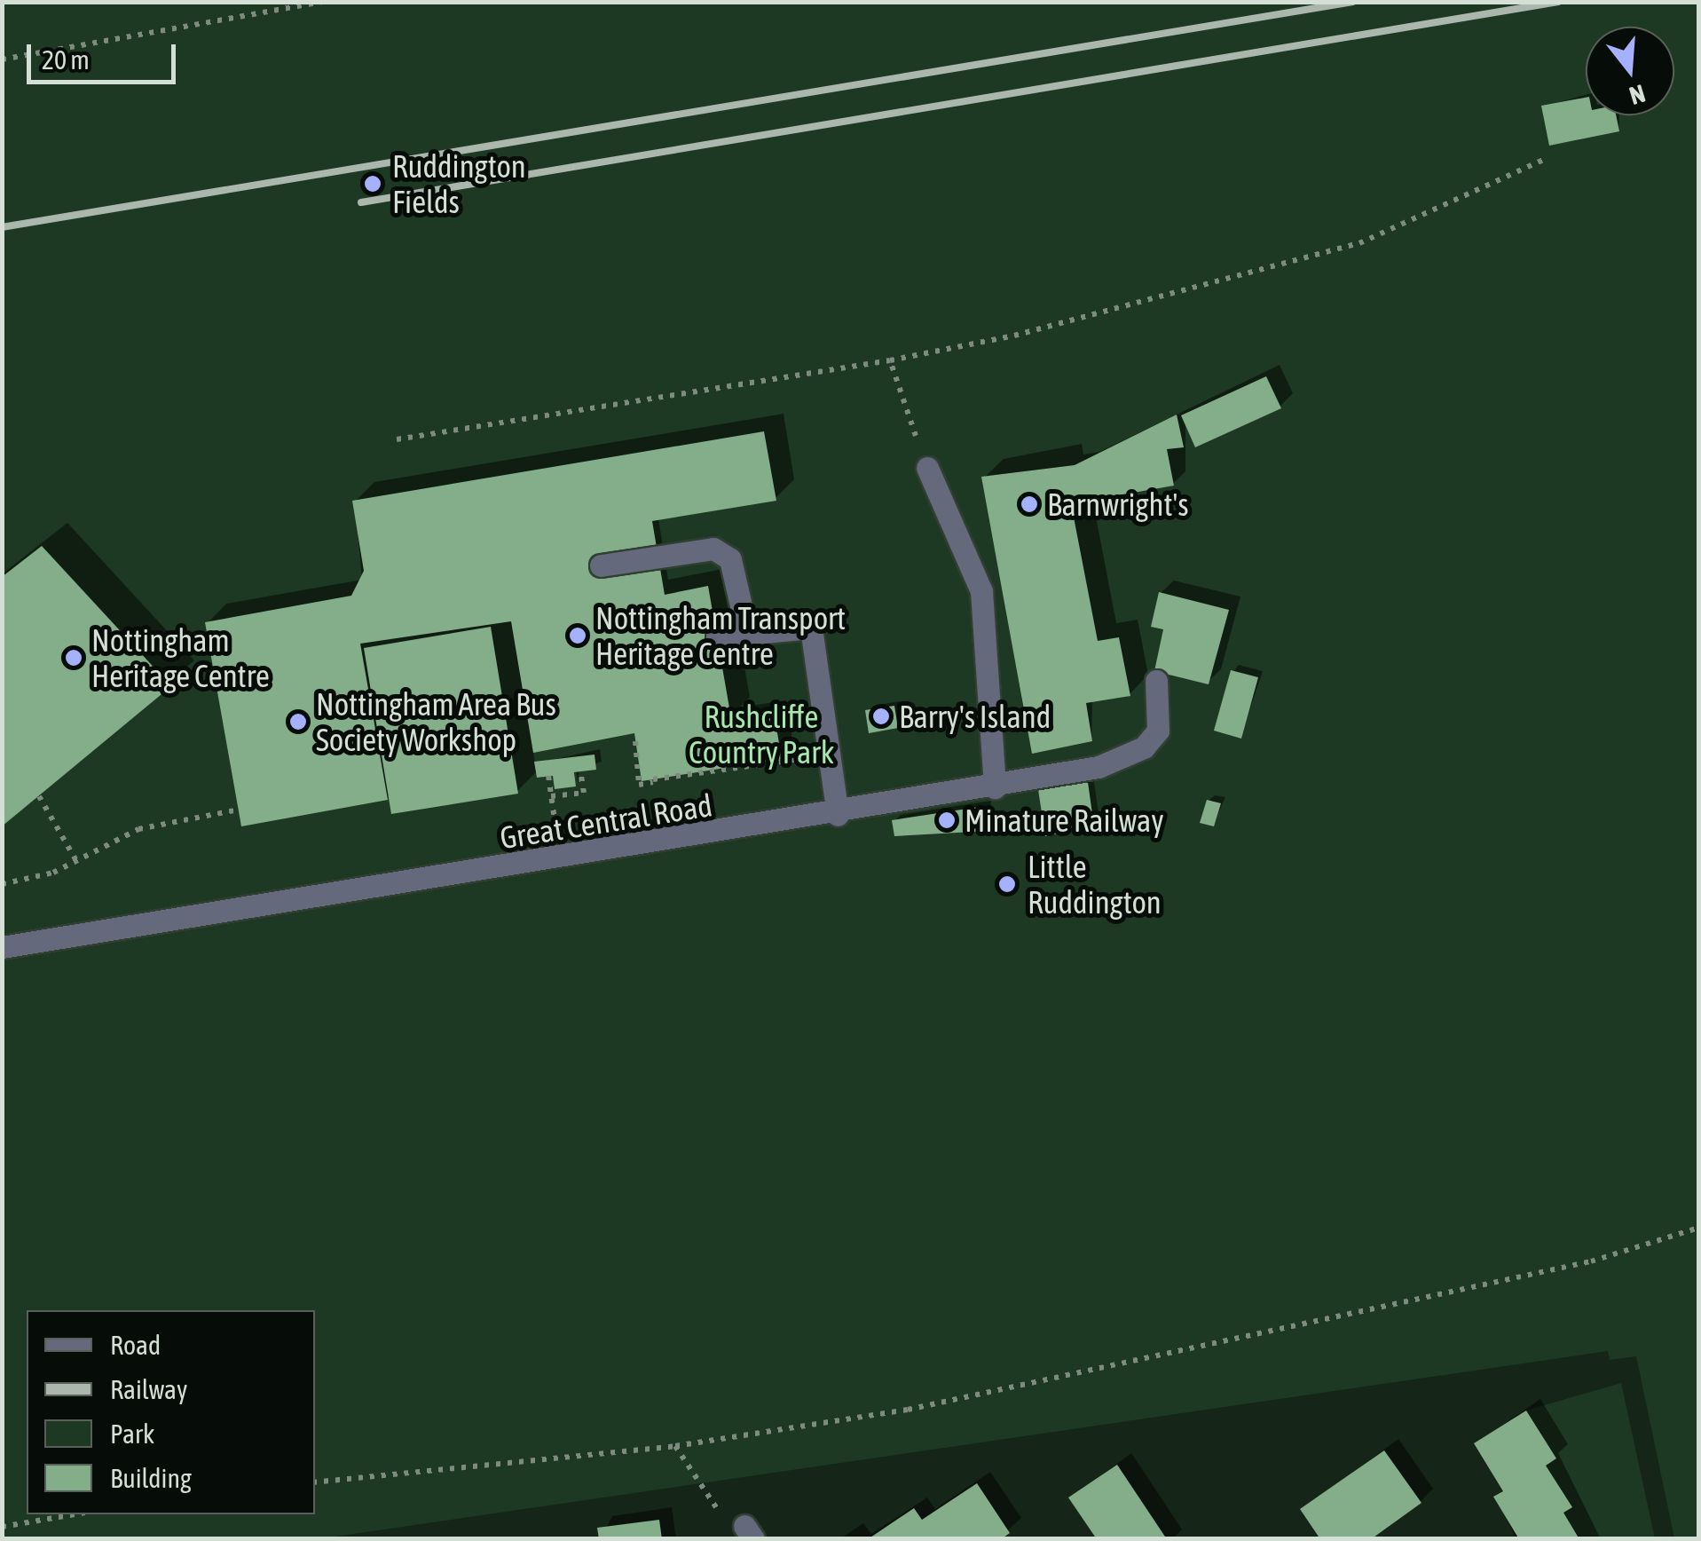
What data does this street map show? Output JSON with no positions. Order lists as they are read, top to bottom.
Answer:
{
  "streets": {
    "lane": ["Great Central Road"]
  },
  "parks": ["Rushcliffe Country Park"],
  "places": [
    "Ruddington Fields",
    "Barnwright's",
    "Nottingham Transport Heritage Centre",
    "Nottingham Heritage Centre",
    "Barry's Island",
    "Nottingham Area Bus Society Workshop",
    "Minature Railway",
    "Little Ruddington"
  ],
  "legend": [
    "Road",
    "Railway",
    "Park",
    "Building"
  ],
  "scale_bar": "20 m",
  "north": "bottom"
}
